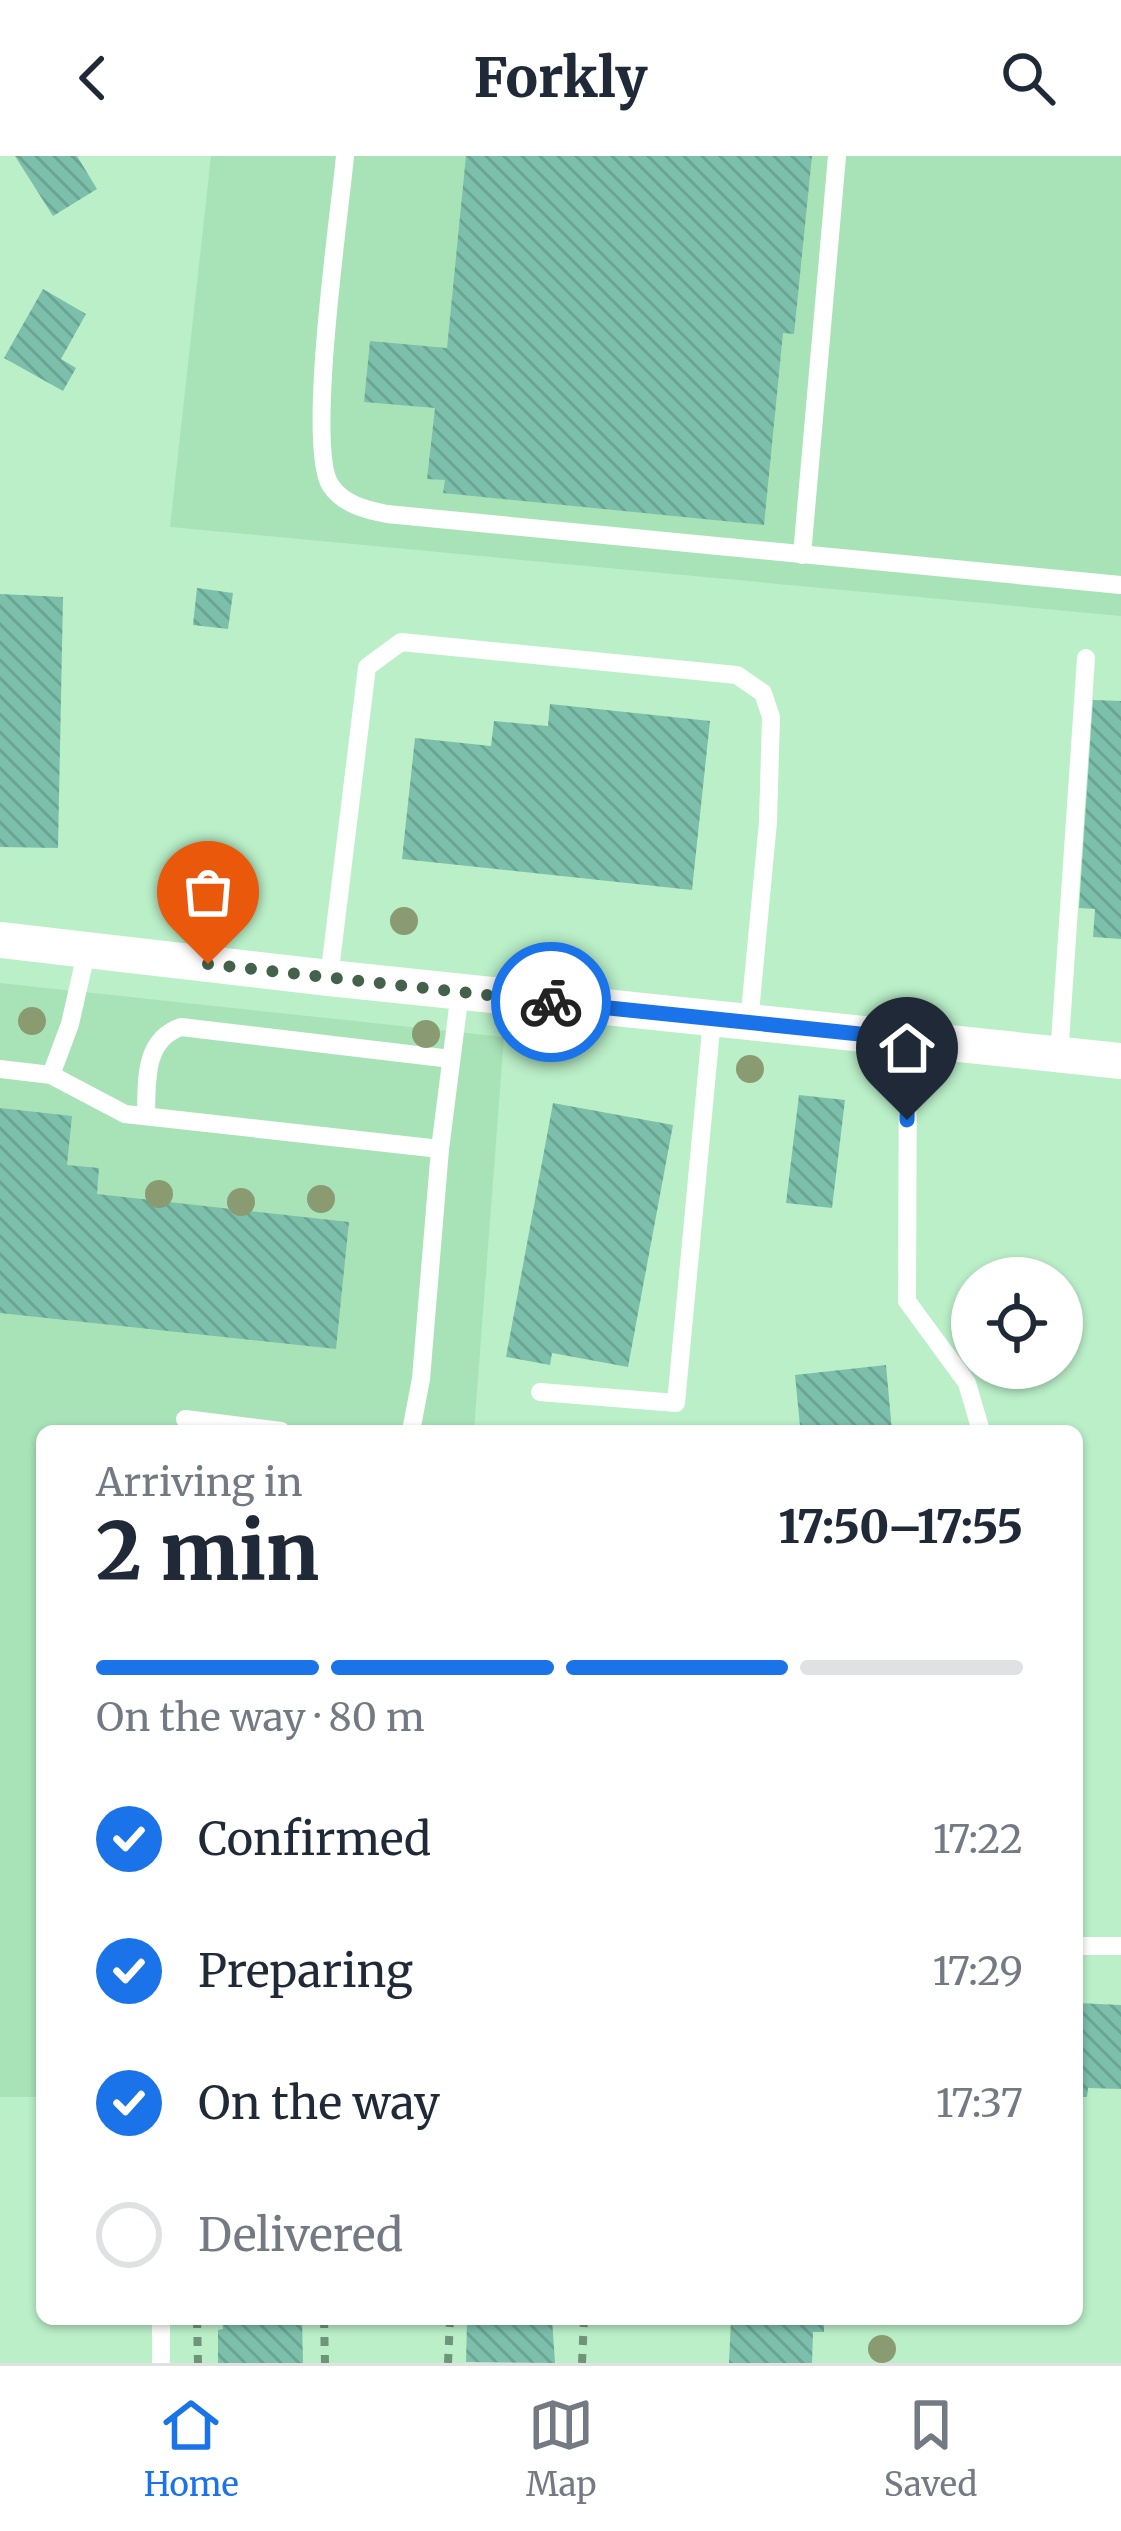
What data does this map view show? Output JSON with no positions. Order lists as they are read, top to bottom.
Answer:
{
  "page": {
    "header": "Forkly",
    "heading": ["2 min", "Arriving in", "17:50–17:55"],
    "bar": "On the way · 80 m",
    "list": [
      ["Confirmed", "17:22"],
      ["Preparing", "17:29"],
      ["On the way", "17:37"],
      "Delivered"
    ],
    "tabs": ["Home", "Map", "Saved"]
  }
}
